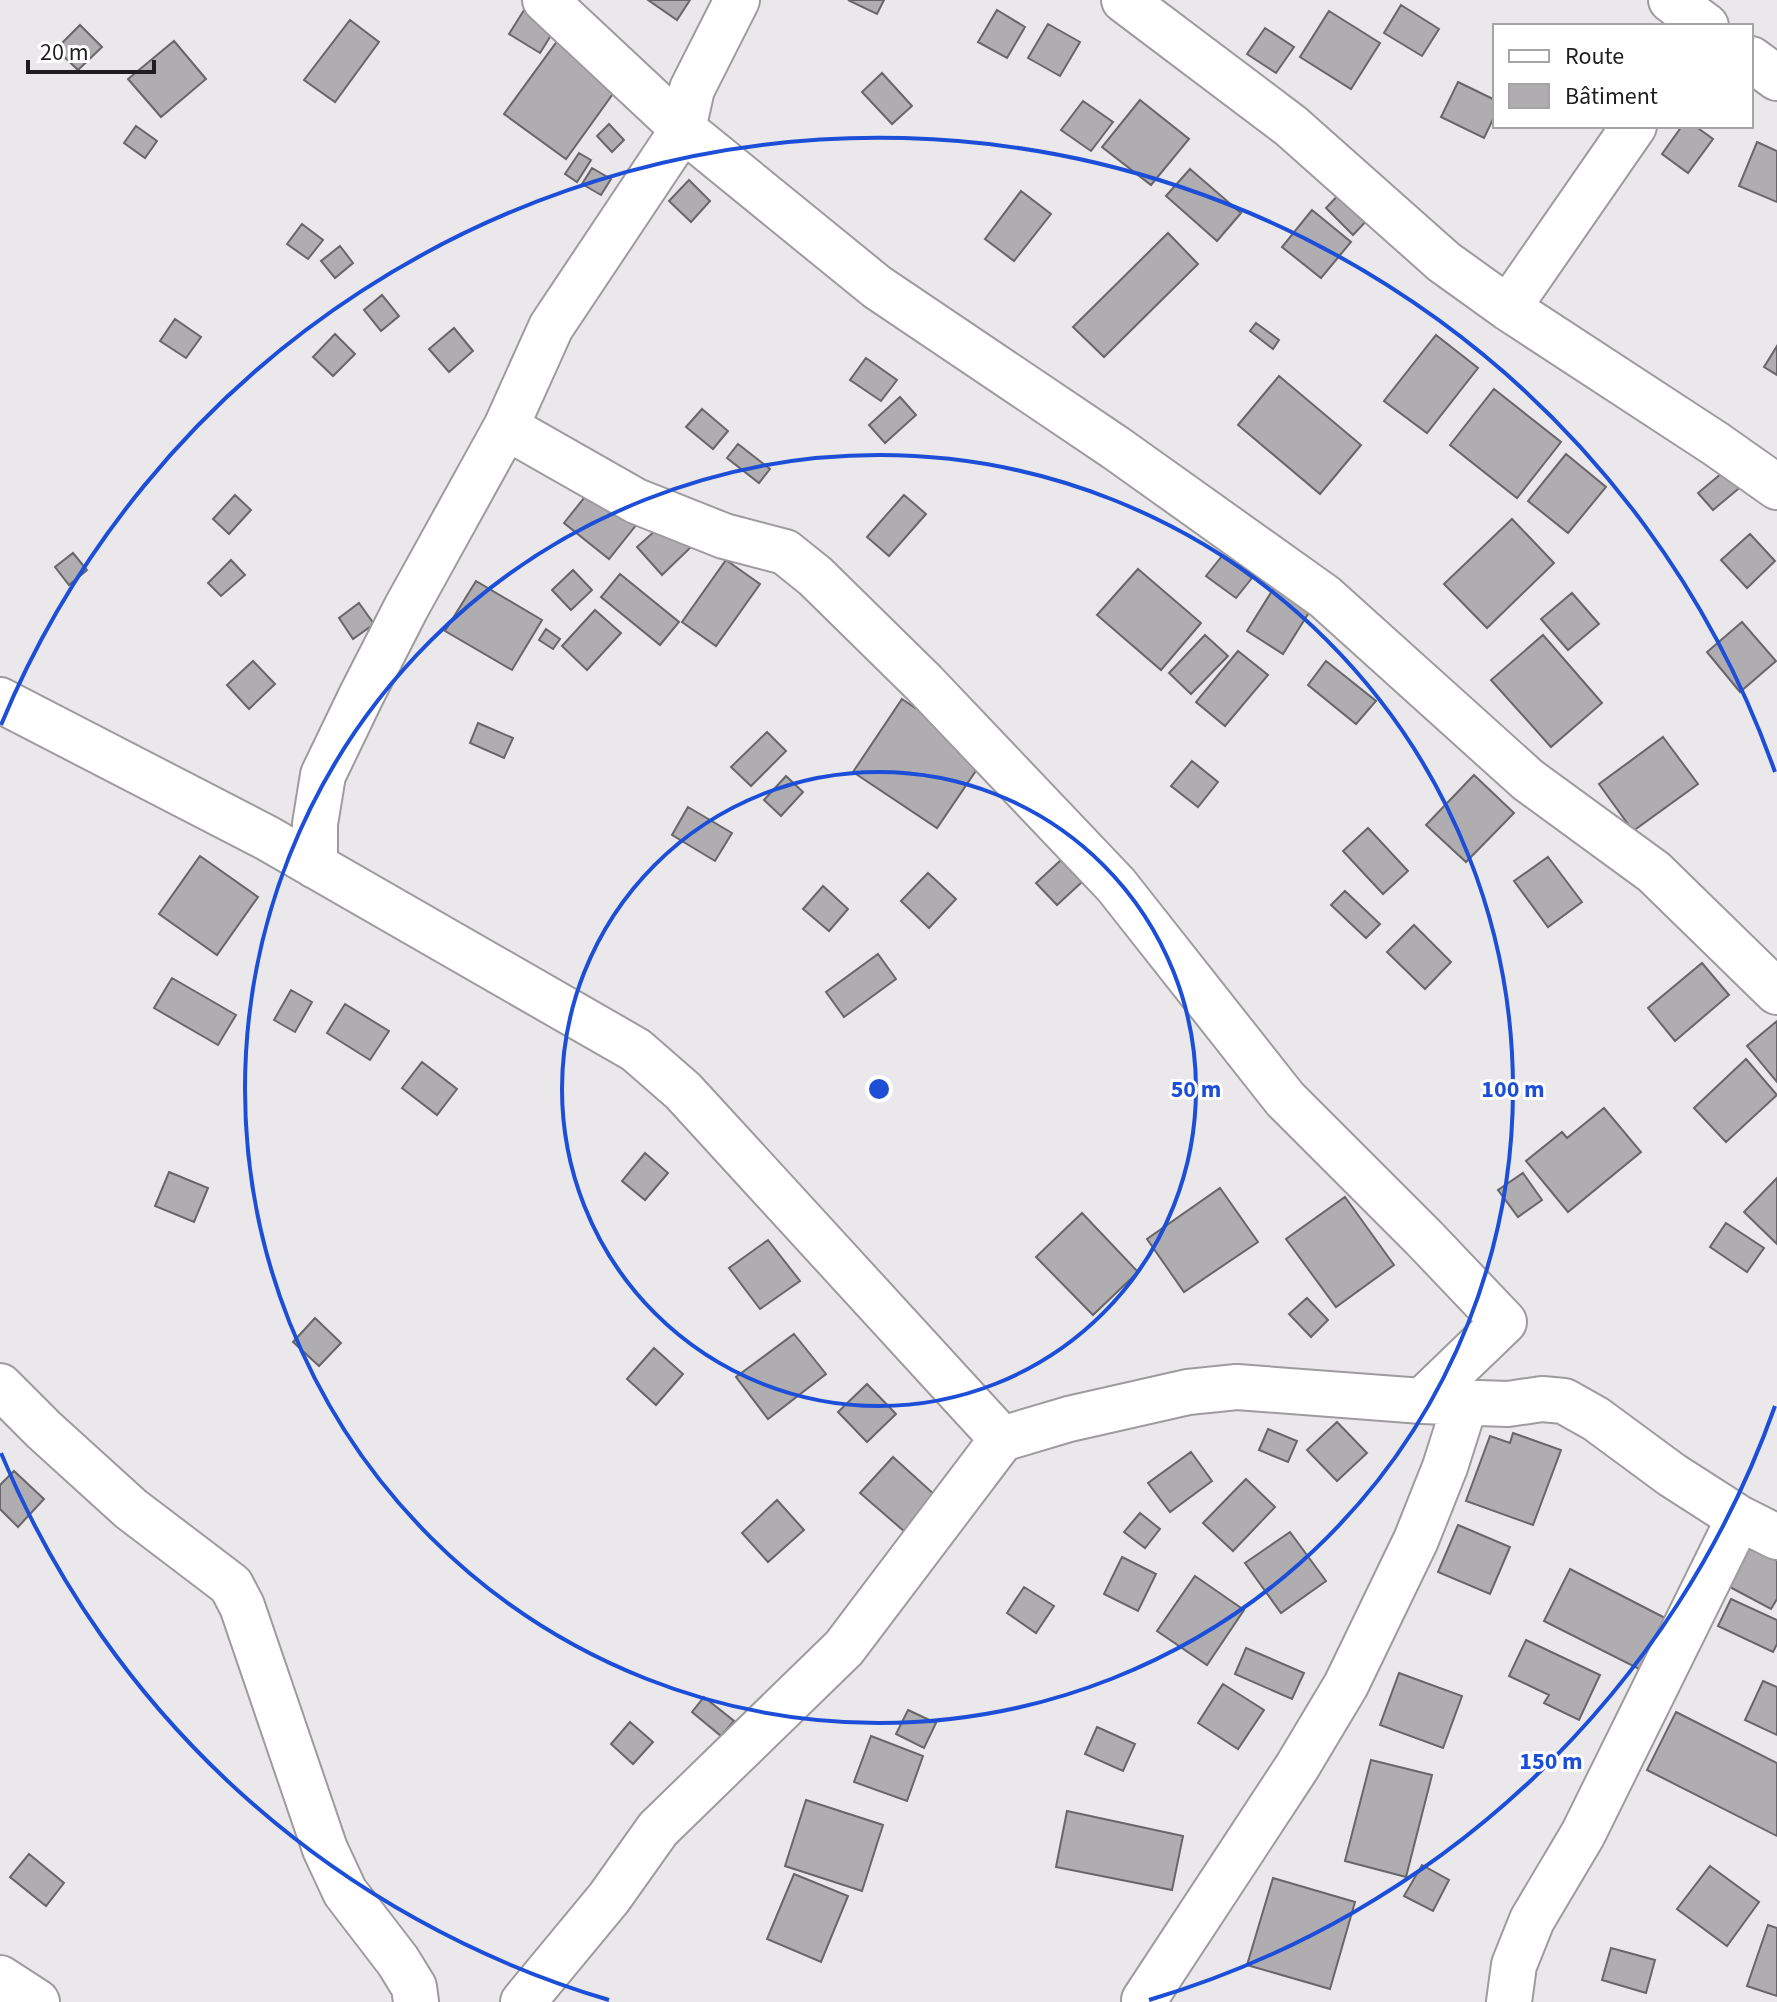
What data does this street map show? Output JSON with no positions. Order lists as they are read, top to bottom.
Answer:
{
  "legend": ["Route", "Bâtiment"],
  "scale_bar": "20 m",
  "rings": ["50 m", "100 m", "150 m"]
}
